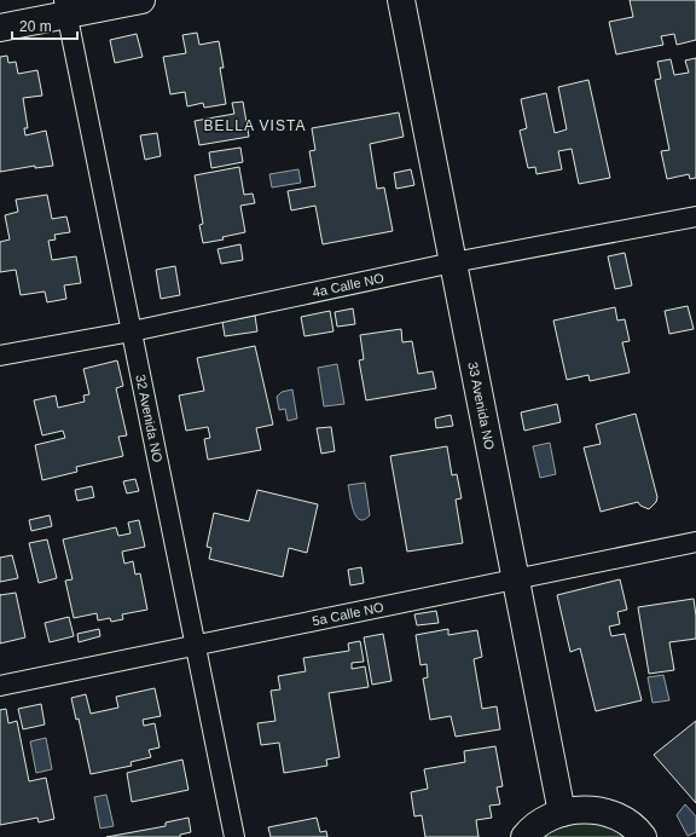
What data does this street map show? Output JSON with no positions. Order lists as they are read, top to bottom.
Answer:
{
  "streets": {
    "street": [
      "4a Calle NO",
      "33 Avenida NO",
      "32 Avenida NO",
      "5a Calle NO"
    ]
  },
  "crossings": [
    ["4a Calle NO", "33 Avenida NO"],
    ["4a Calle NO", "32 Avenida NO"],
    ["33 Avenida NO", "5a Calle NO"],
    ["32 Avenida NO", "5a Calle NO"]
  ],
  "districts": ["BELLA VISTA"],
  "scale_bar": "20 m"
}
